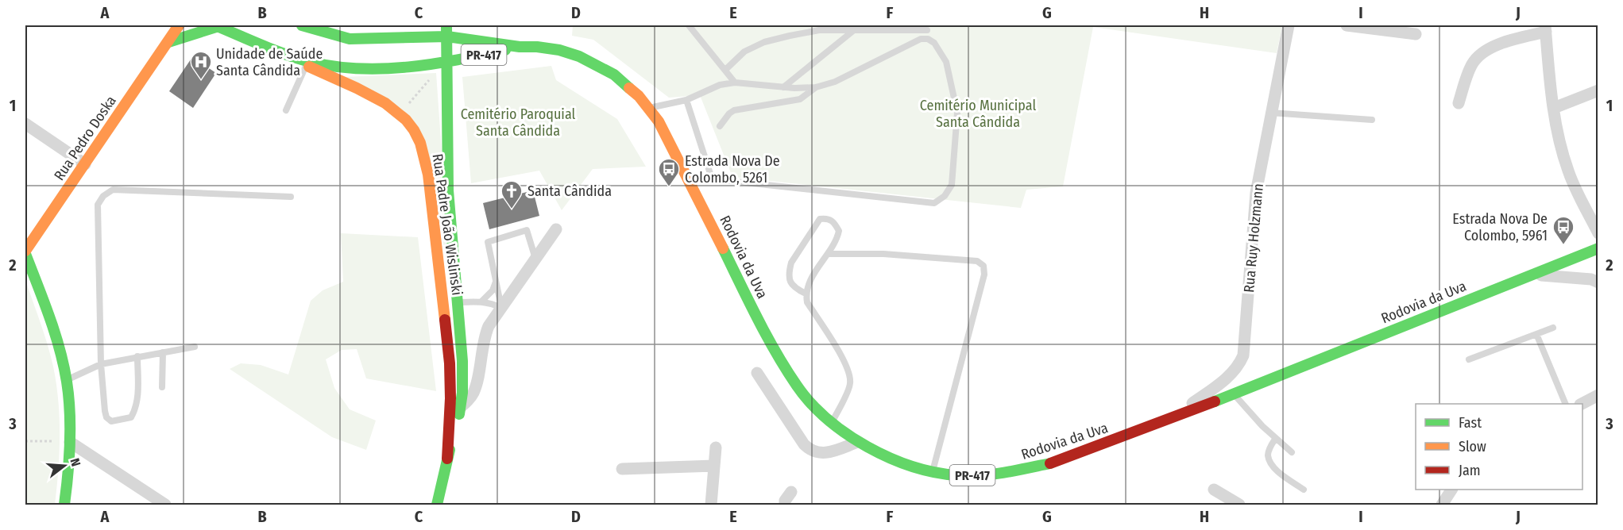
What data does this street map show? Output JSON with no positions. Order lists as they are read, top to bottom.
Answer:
{
  "streets": {
    "main road": [
      "PR-417",
      "Rua Pedro Doska",
      "Rua Padre João Wislinski",
      "Rodovia da Uva"
    ],
    "street": ["Rua Ruy Holzmann"]
  },
  "crossings": [
    ["Rua Padre João Wislinski", "Rodovia da Uva"],
    ["Rua Ruy Holzmann", "Rodovia da Uva"]
  ],
  "parks": ["Cemitério Municipal Santa Cândida", "Cemitério Paroquial Santa Cândida"],
  "places": {
    "hospital": ["Unidade de Saúde Santa Cândida"],
    "bus stop": ["Estrada Nova De Colombo, 5261", "Estrada Nova De Colombo, 5961"],
    "church": ["Santa Cândida"]
  },
  "legend": ["Fast", "Slow", "Jam"],
  "north": "right",
  "grid": {
    "columns": [
      "A",
      "B",
      "C",
      "D",
      "E",
      "F",
      "G",
      "H",
      "I",
      "J"
    ],
    "rows": ["1", "2", "3"]
  }
}
